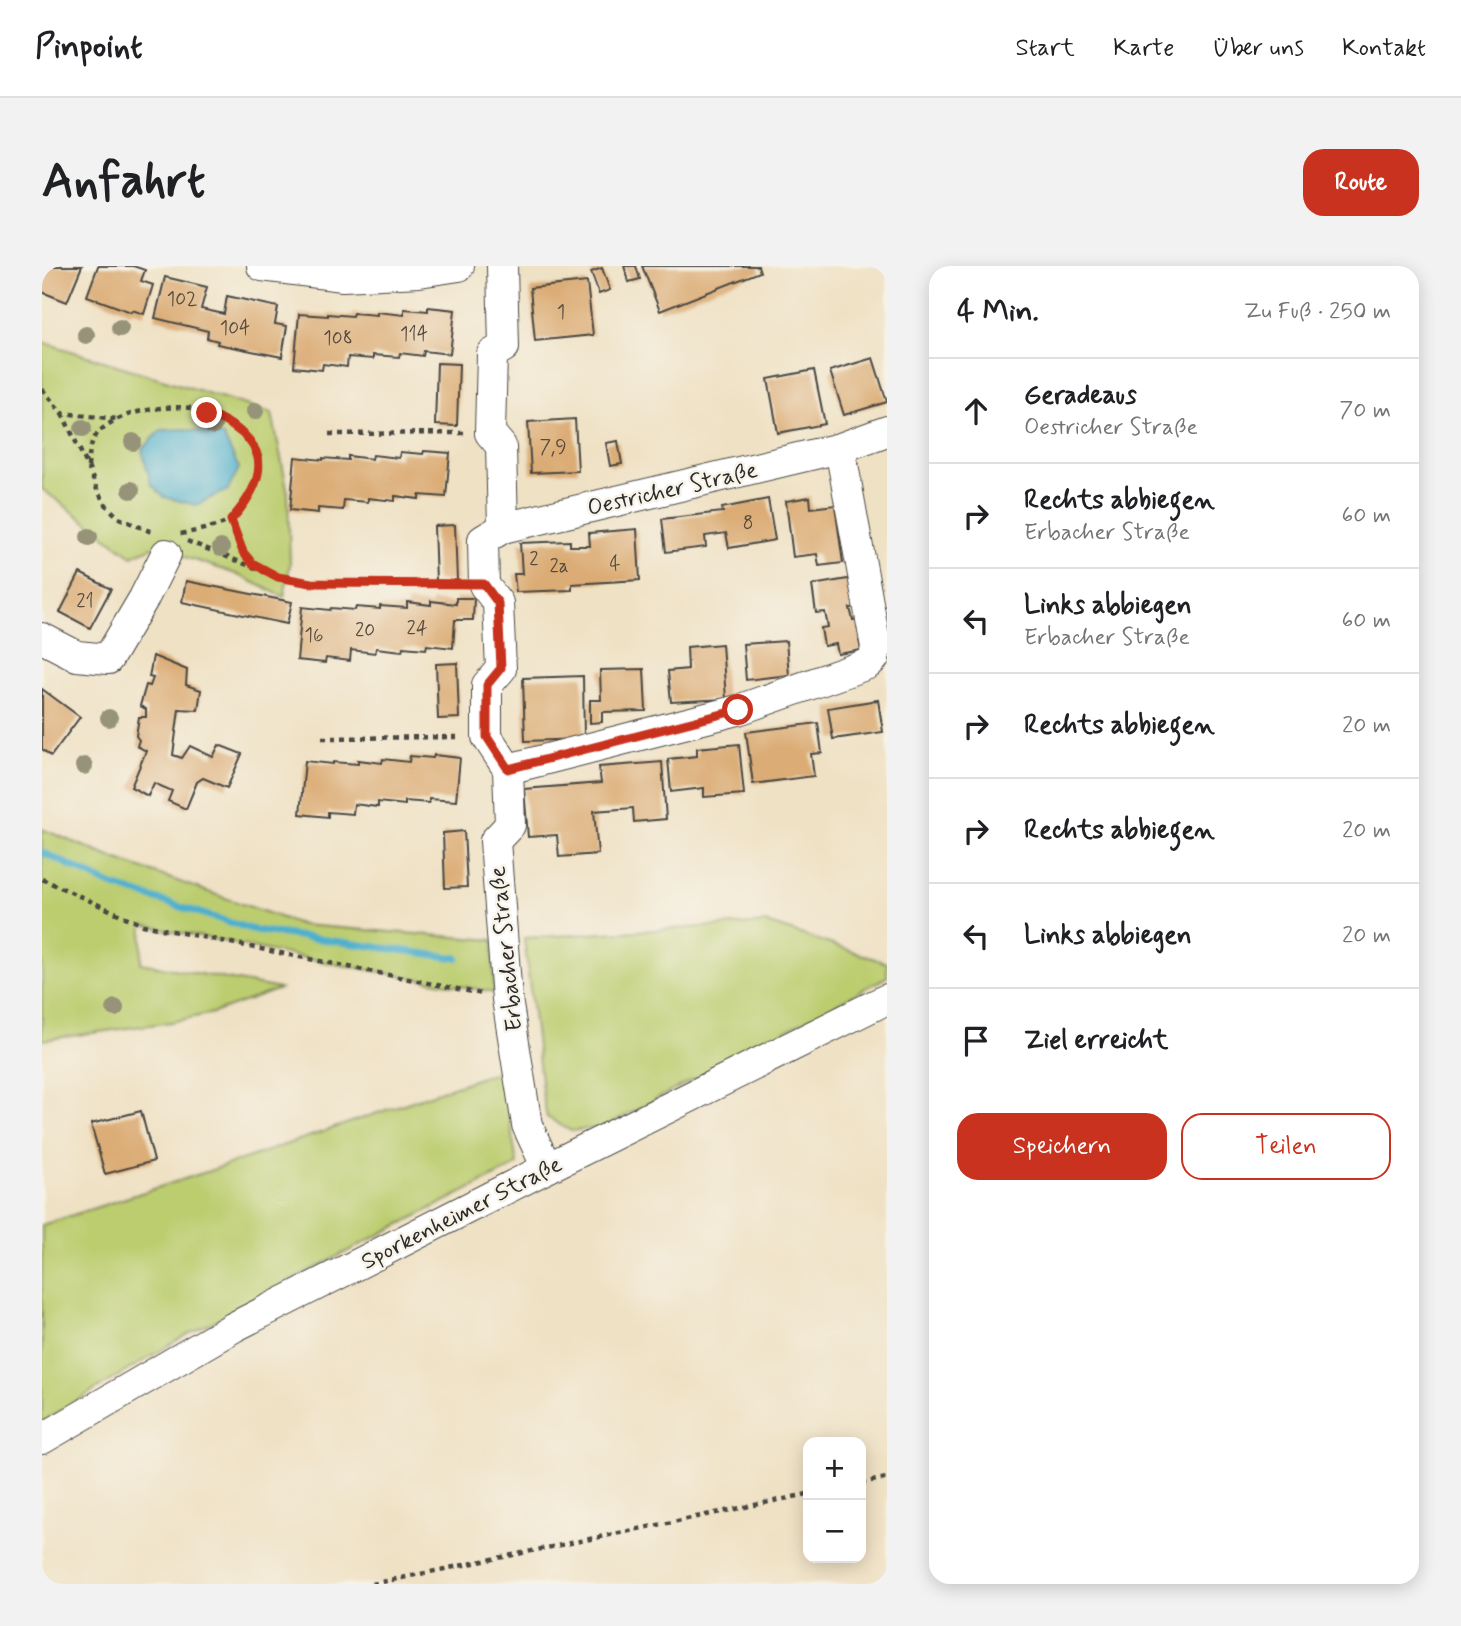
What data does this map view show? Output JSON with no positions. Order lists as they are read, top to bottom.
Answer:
{
  "streets": {
    "street": ["Oestricher Straße", "Erbacher Straße", "Sporkenheimer Straße"]
  },
  "crossings": [
    ["Erbacher Straße", "Sporkenheimer Straße"]
  ],
  "house_numbers": [
    "102",
    "1",
    "104",
    "114",
    "108",
    "7,9",
    "8",
    "2",
    "4",
    "2a",
    "21",
    "24",
    "20",
    "16"
  ],
  "page": {
    "header": "Pinpoint",
    "nav": [
      "Start",
      "Karte",
      "Über uns",
      "Kontakt"
    ],
    "buttons": [
      "Route",
      ["Speichern", "Teilen"]
    ],
    "title": "Anfahrt",
    "heading": ["4 Min.", "Zu Fuß · 250 m"],
    "list": [
      ["Geradeaus", "Oestricher Straße", "70 m"],
      ["Rechts abbiegen", "Erbacher Straße", "60 m"],
      ["Links abbiegen", "Erbacher Straße", "60 m"],
      ["Rechts abbiegen", "20 m"],
      ["Rechts abbiegen", "20 m"],
      ["Links abbiegen", "20 m"],
      "Ziel erreicht"
    ],
    "map_buttons": ["+", "−"]
  }
}
